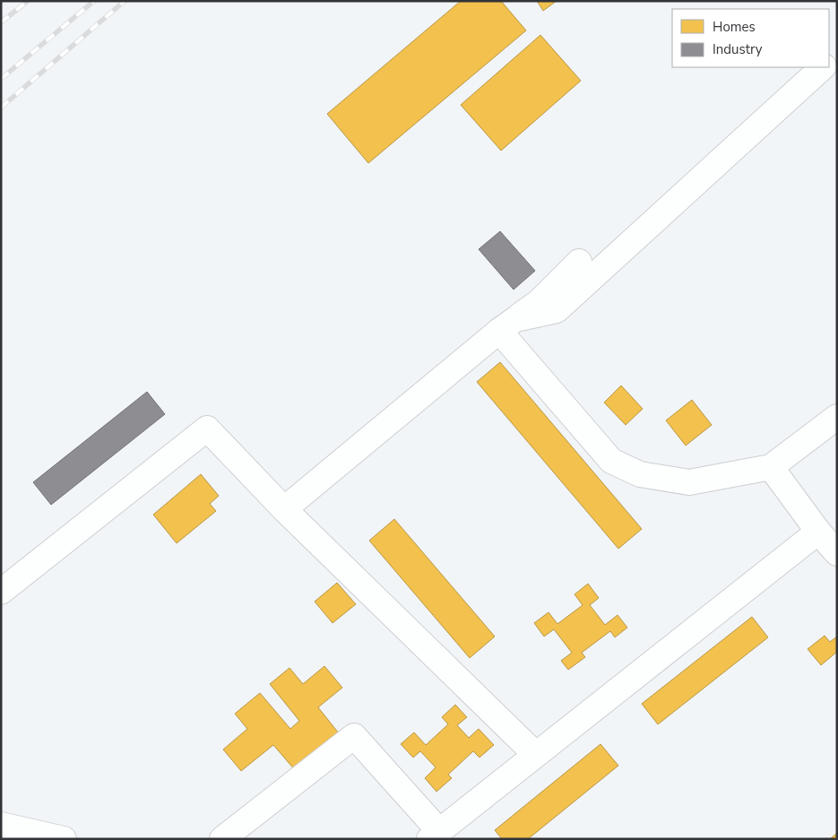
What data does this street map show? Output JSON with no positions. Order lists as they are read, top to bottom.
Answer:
{
  "legend": ["Homes", "Industry"]
}
